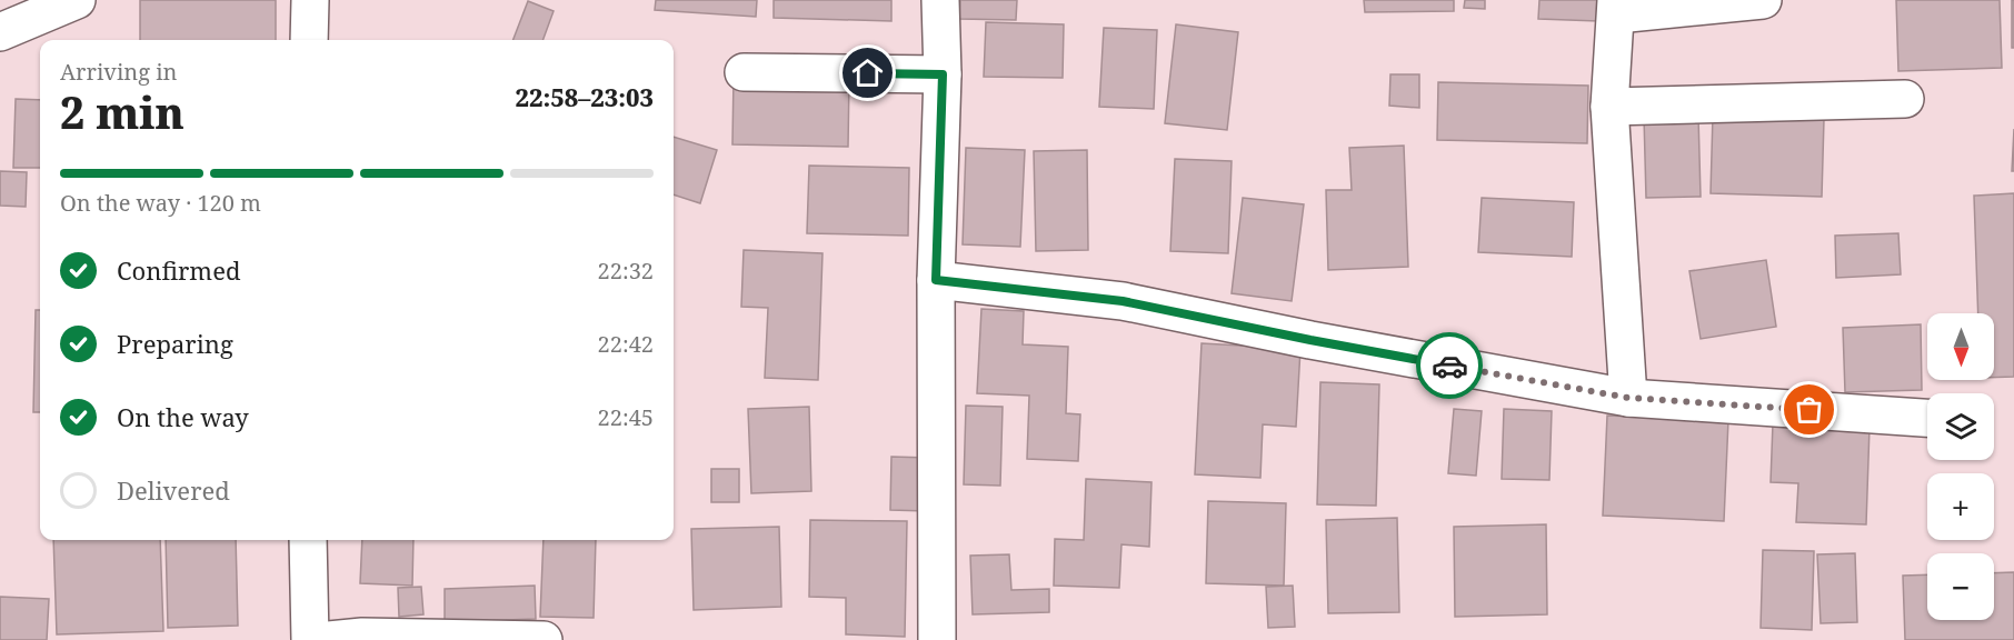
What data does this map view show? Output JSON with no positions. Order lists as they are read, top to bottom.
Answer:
{
  "north": "bottom",
  "page": {
    "heading": ["2 min", "Arriving in", "22:58–23:03"],
    "bar": "On the way · 120 m",
    "list": [
      ["Confirmed", "22:32"],
      ["Preparing", "22:42"],
      ["On the way", "22:45"],
      "Delivered"
    ],
    "map_buttons": ["+", "−"]
  }
}
